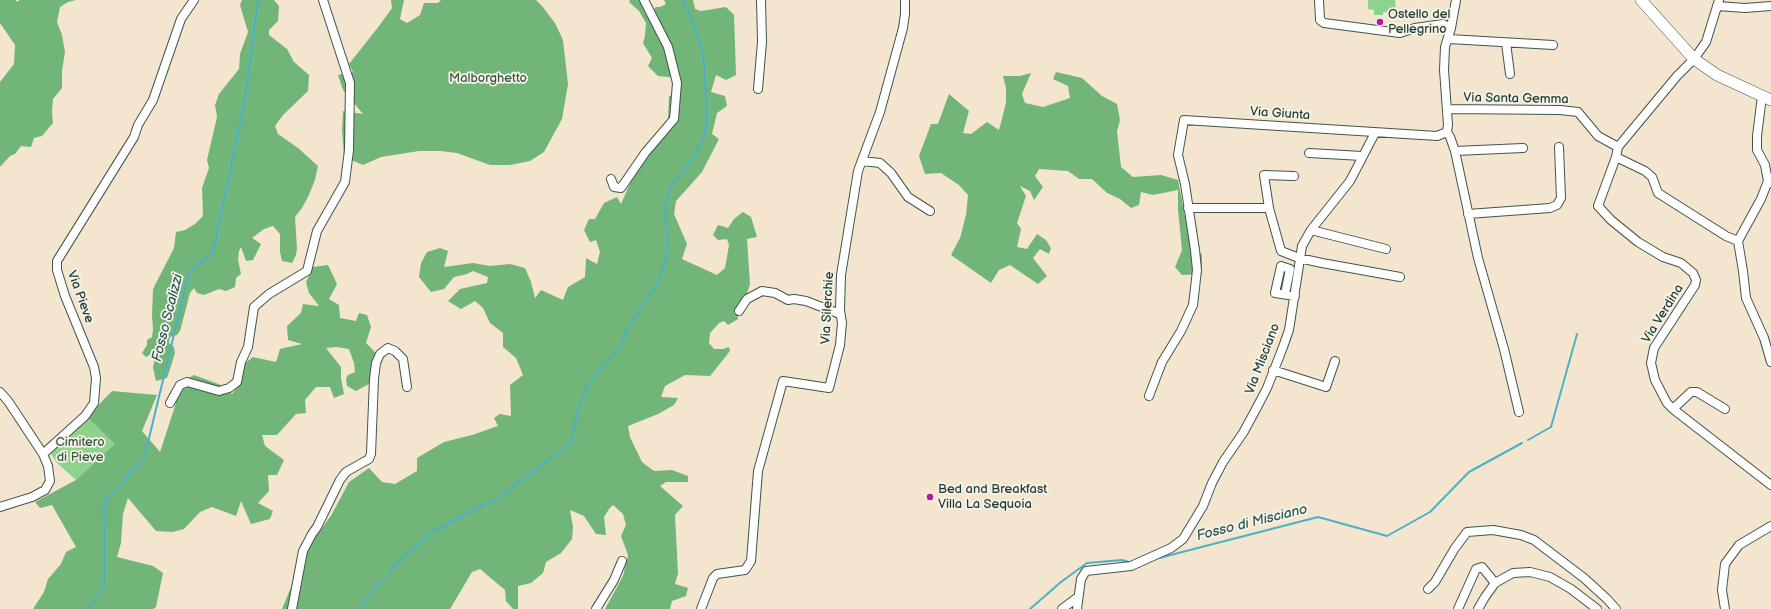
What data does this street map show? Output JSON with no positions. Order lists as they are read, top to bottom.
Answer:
{
  "streets": {
    "street": [
      "Via Santa Gemma",
      "Via Giunta",
      "Via Pieve",
      "Via Silerchie",
      "Via Verdina",
      "Via Misciano"
    ]
  },
  "crossings": [
    ["Via Santa Gemma", "Via Verdina"],
    ["Via Giunta", "Via Misciano"]
  ],
  "water": ["Fosso Scalizzi", "Fosso di Misciano"],
  "parks": ["Malborghetto", "Cimitero di Pieve"],
  "places": ["Ostello del Pellegrino", "Bed and Breakfast Villa La Sequoia"]
}
